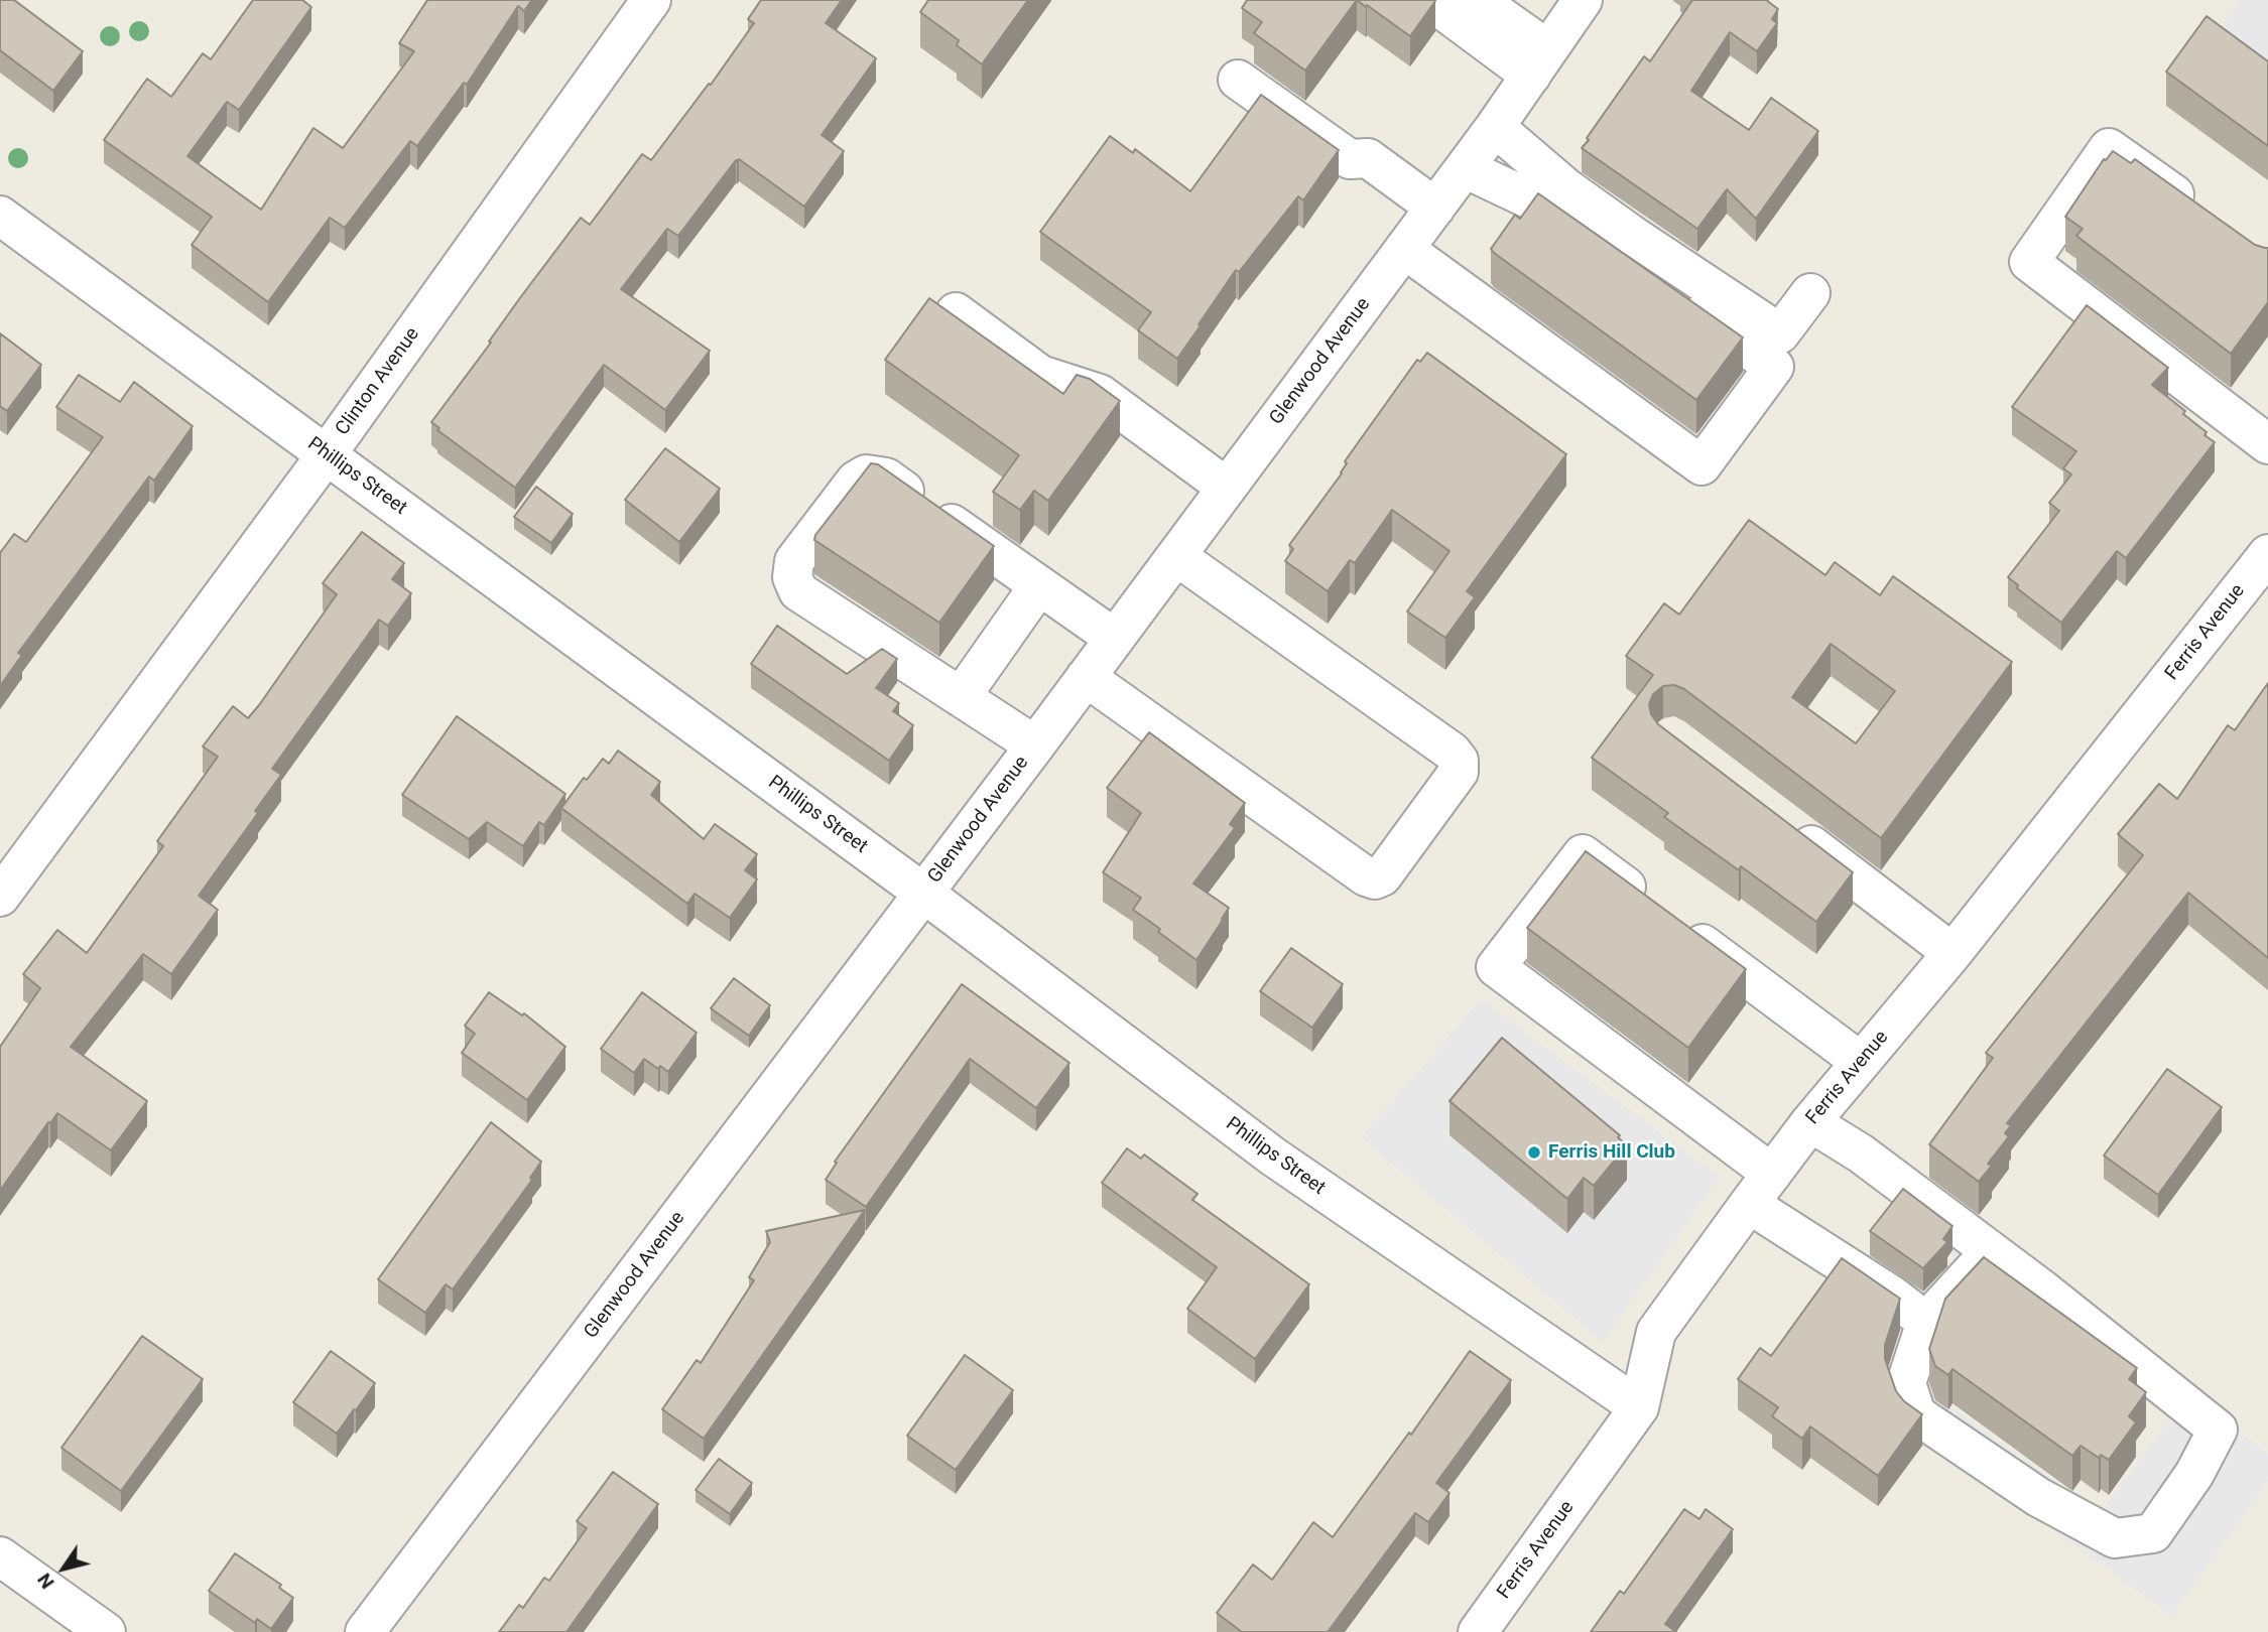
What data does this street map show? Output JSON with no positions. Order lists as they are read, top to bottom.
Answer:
{
  "streets": {
    "street": [
      "Glenwood Avenue",
      "Clinton Avenue",
      "Phillips Street",
      "Ferris Avenue"
    ]
  },
  "crossings": [
    ["Glenwood Avenue", "Phillips Street"],
    ["Clinton Avenue", "Phillips Street"],
    ["Phillips Street", "Ferris Avenue"]
  ],
  "places": ["Ferris Hill Club"],
  "north": "bottom left"
}
